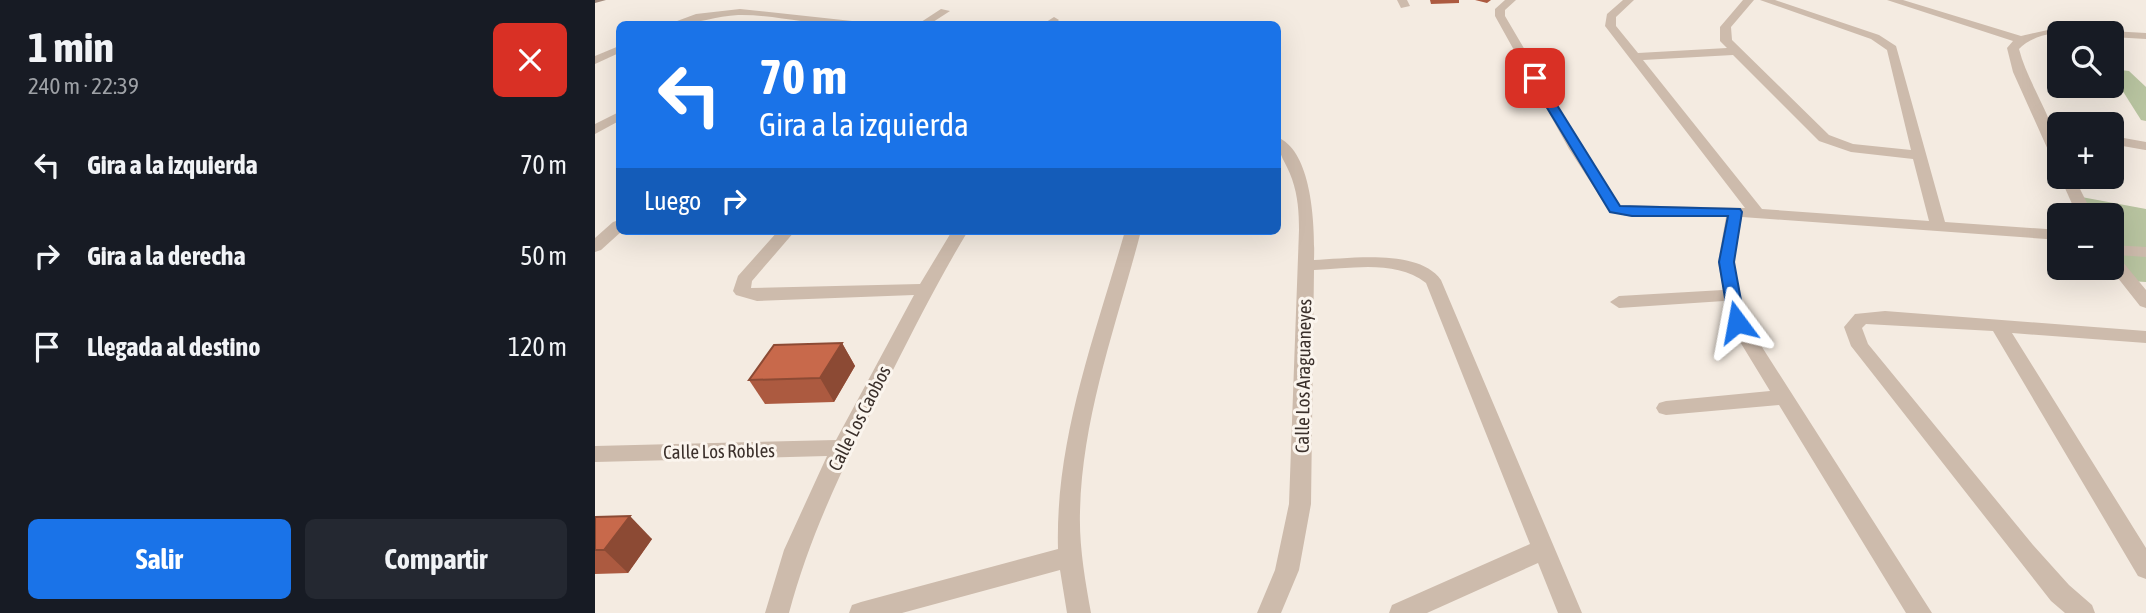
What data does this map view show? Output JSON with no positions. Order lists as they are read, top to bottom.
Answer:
{
  "streets": {
    "street": ["Calle Los Araguaneyes", "Calle Los Caobos", "Calle Los Robles"]
  },
  "crossings": [
    ["Calle Los Caobos", "Calle Los Robles"]
  ],
  "page": {
    "heading": ["1 min", "240 m · 22:39"],
    "map_buttons": ["+", "−"],
    "turn": ["70 m", "Gira a la izquierda"],
    "list": [
      {
        "name": "Gira a la izquierda",
        "value": "70 m"
      },
      {
        "name": "Gira a la derecha",
        "value": "50 m"
      },
      {
        "name": "Llegada al destino",
        "value": "120 m"
      }
    ],
    "then": "Luego",
    "buttons": ["Salir", "Compartir"]
  }
}
